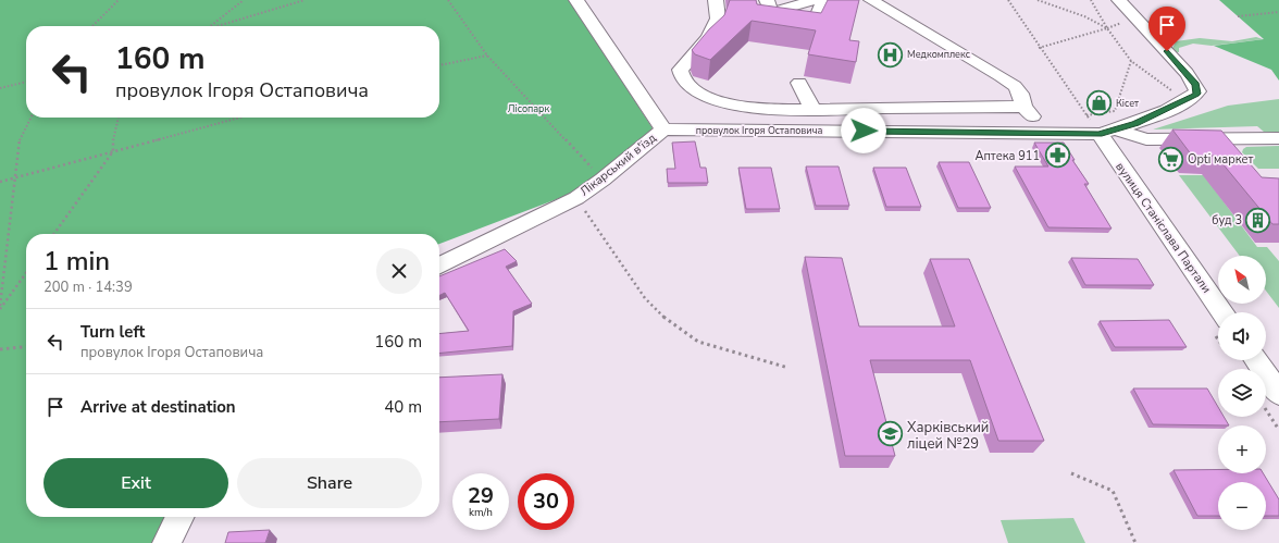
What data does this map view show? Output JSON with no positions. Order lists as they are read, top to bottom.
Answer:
{
  "streets": {
    "street": ["провулок Ігоря Остаповича", "Лікарський в'їзд", "вулиця Станіслава Партали"]
  },
  "crossings": [
    ["провулок Ігоря Остаповича", "Лікарський в'їзд"],
    ["провулок Ігоря Остаповича", "вулиця Станіслава Партали"]
  ],
  "parks": ["Лісопарк"],
  "places": {
    "hospital": ["Медкомплекс"],
    "shop": ["Кісет"],
    "pharmacy": ["Аптека 911"],
    "supermarket": ["Opti маркет"],
    "building": ["буд 3"],
    "school or university": ["Харківський ліцей №29"]
  },
  "north": "top left",
  "page": {
    "turn": ["160 m", "провулок Ігоря Остаповича"],
    "heading": ["1 min", "200 m · 14:39"],
    "map_buttons": ["+", "−"],
    "list": [
      {
        "name": "Turn left",
        "note": "провулок Ігоря Остаповича",
        "value": "160 m"
      },
      {
        "name": "Arrive at destination",
        "value": "40 m"
      }
    ],
    "buttons": ["Exit", "Share"],
    "speed": "29 km/h",
    "limit": "30"
  }
}
